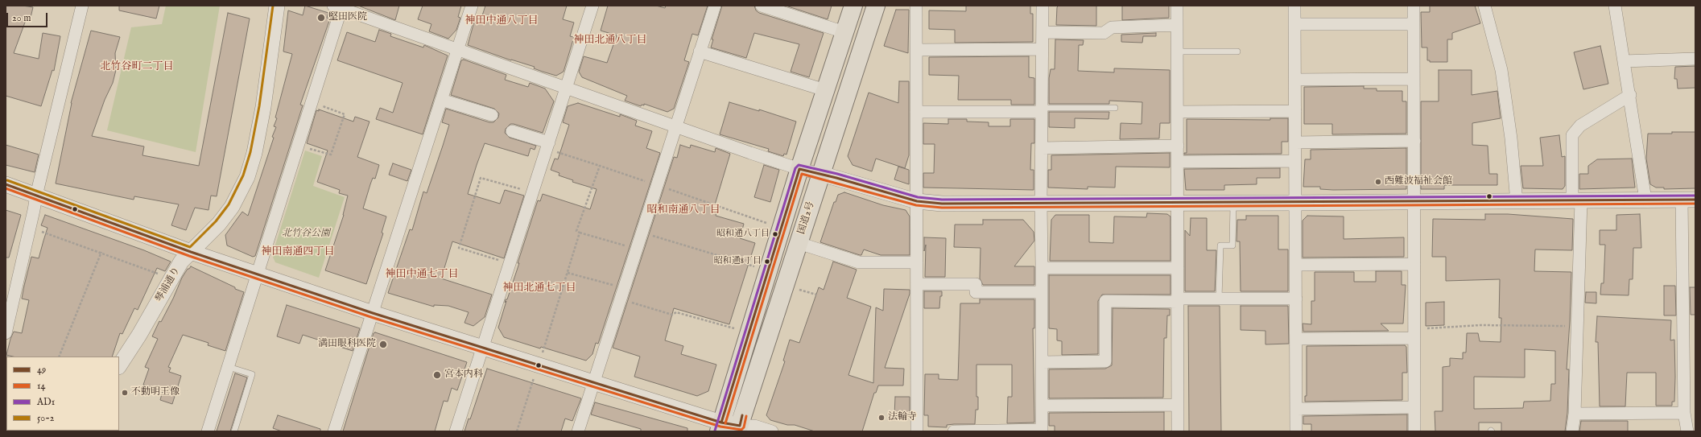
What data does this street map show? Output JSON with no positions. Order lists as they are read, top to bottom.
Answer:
{
  "streets": {
    "highway": ["国道2号"],
    "street": ["琴浦通り"]
  },
  "districts": [
    "神田中通八丁目",
    "神田北通八丁目",
    "北竹谷町二丁目",
    "昭和南通八丁目",
    "神田南通四丁目",
    "神田中通七丁目",
    "神田北通七丁目"
  ],
  "parks": ["北竹谷公園"],
  "places": [
    "堅田医院",
    "西難波福祉会館",
    "昭和通八丁目",
    "昭和通8丁目",
    "満田眼科医院",
    "宮本内科",
    "不動明王像",
    "法輪寺"
  ],
  "lines": [
    "transit line 50-2",
    "transit line AD1",
    "transit line 49",
    "transit line 14"
  ],
  "legend": [
    "49",
    "14",
    "AD1",
    "50-2"
  ],
  "scale_bar": "20 m"
}
